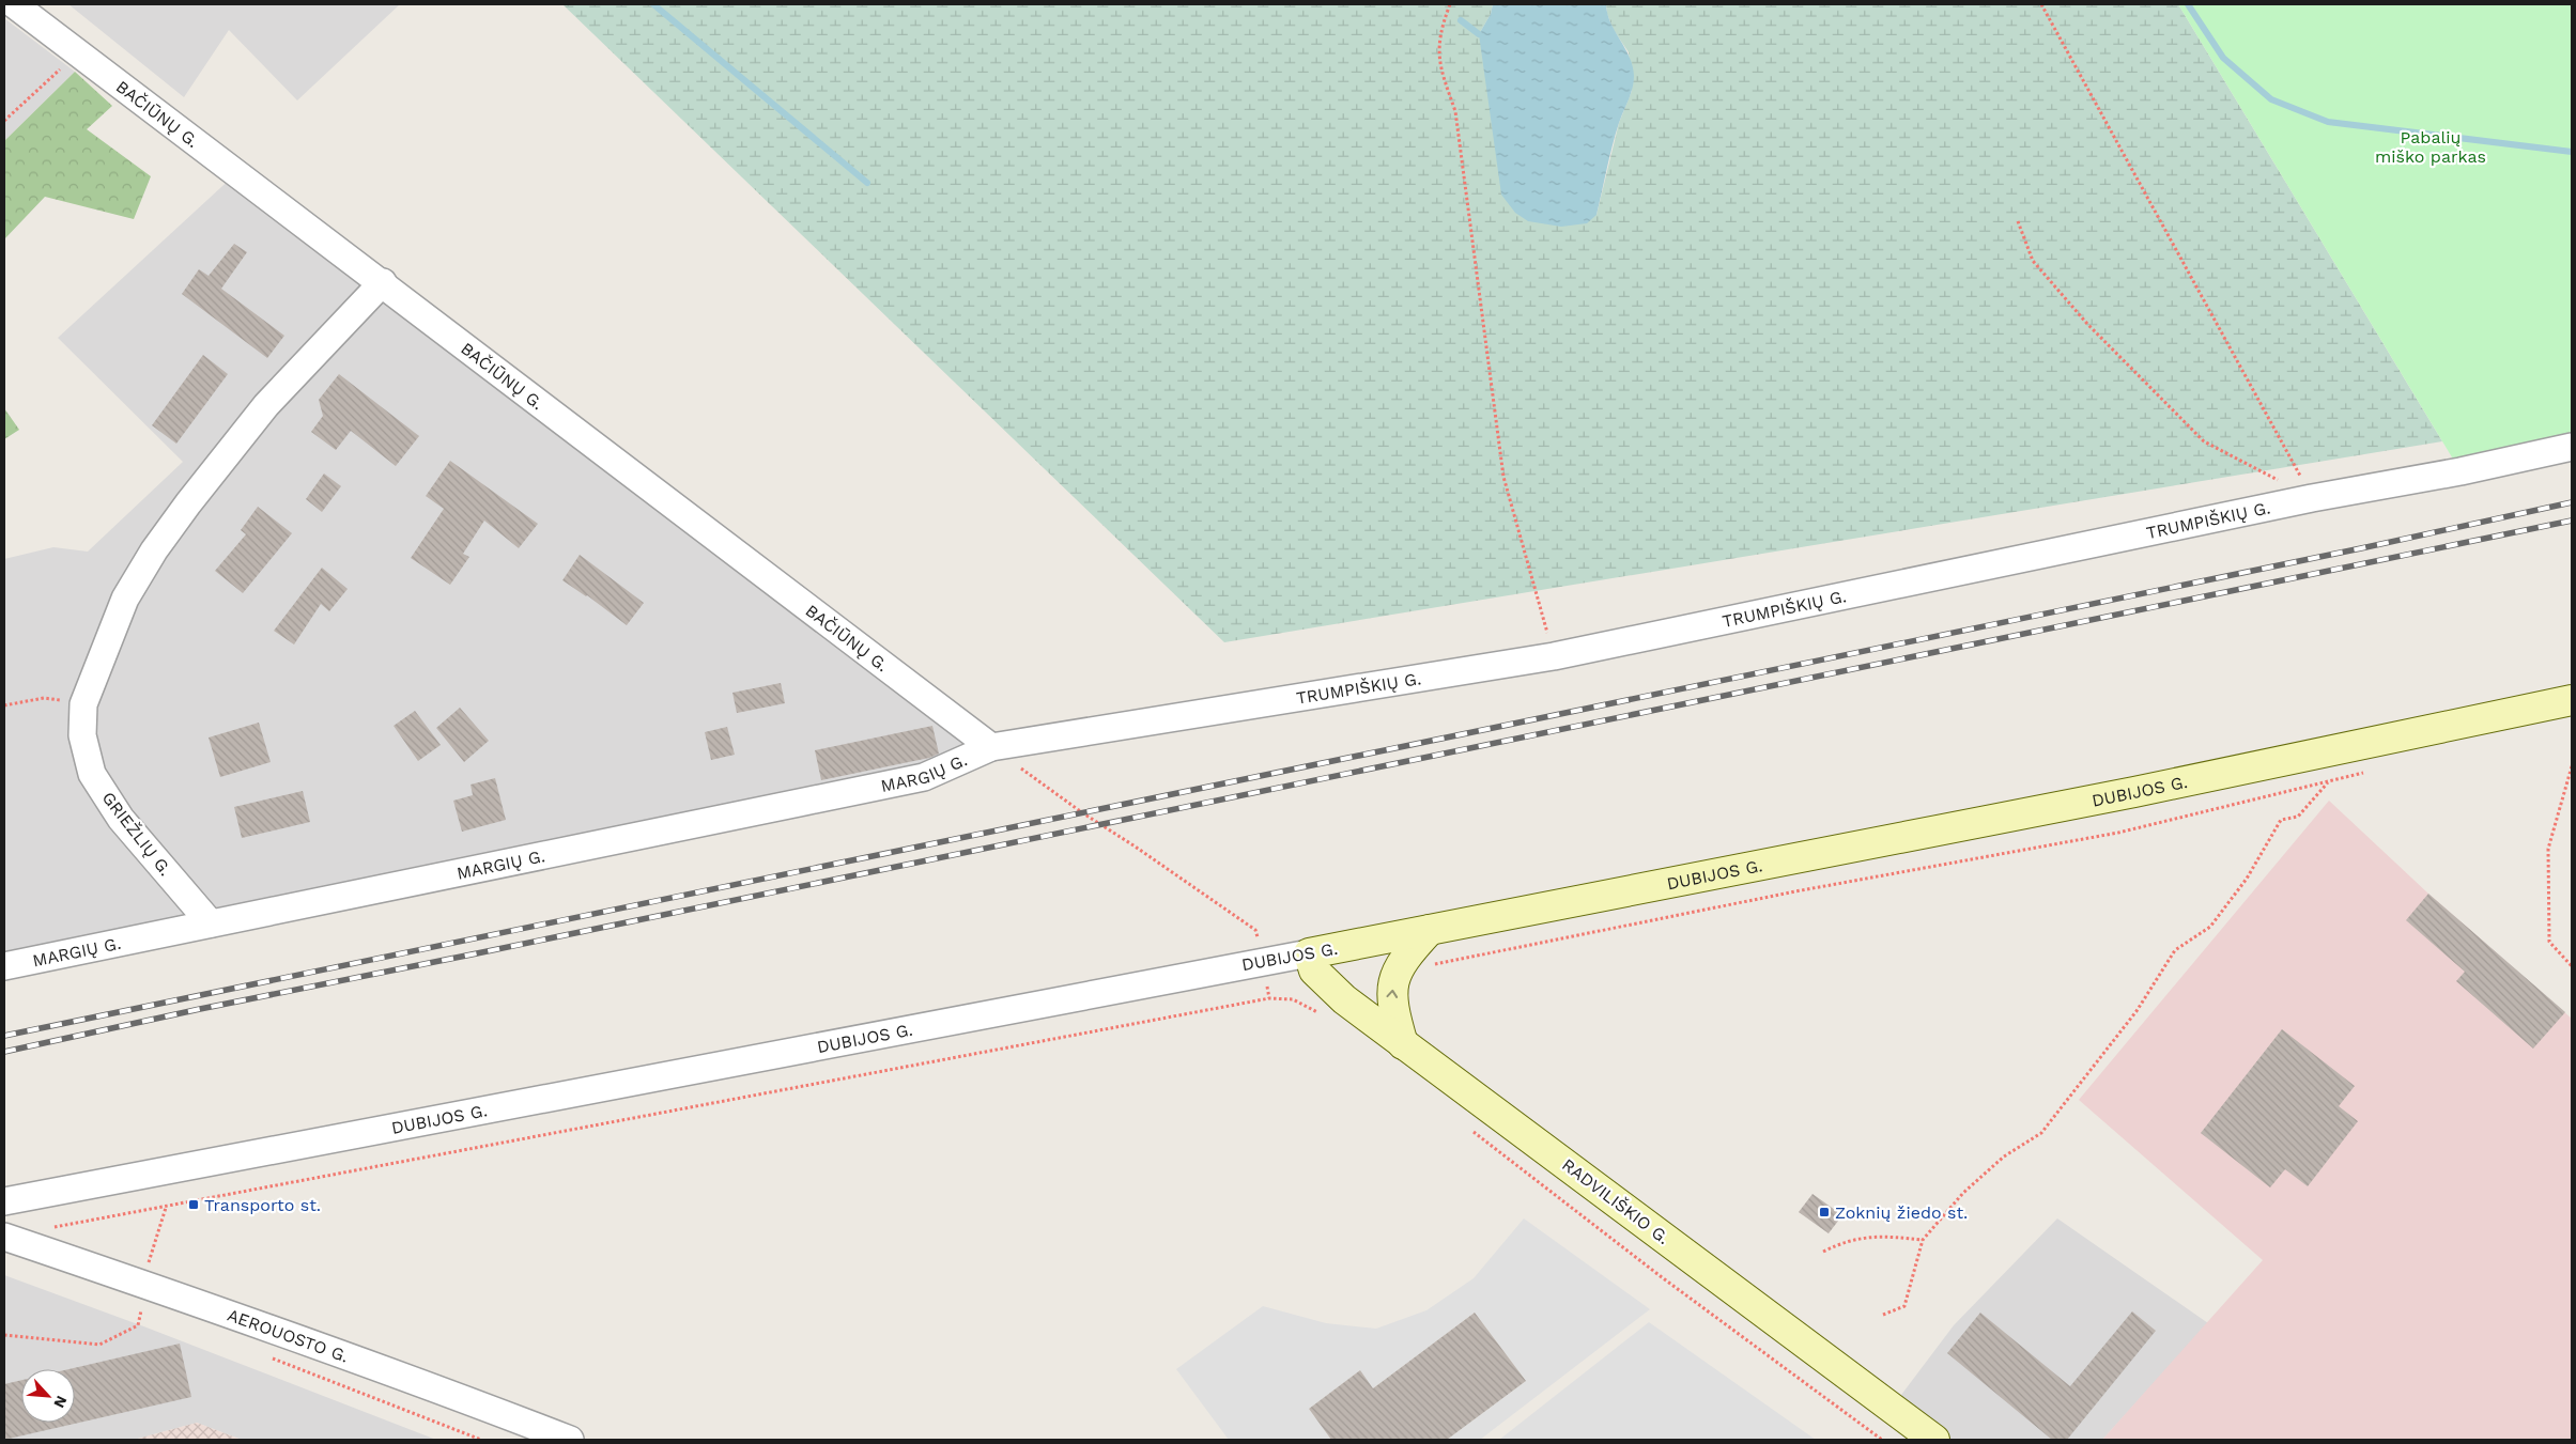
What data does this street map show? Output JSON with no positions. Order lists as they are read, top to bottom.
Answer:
{
  "streets": {
    "main road": ["DUBIJOS G.", "RADVILIŠKIO G."],
    "street": [
      "BAČIŪNŲ G.",
      "TRUMPIŠKIŲ G.",
      "MARGIŲ G.",
      "GRIEŽLIŲ G.",
      "AEROUOSTO G."
    ]
  },
  "crossings": [
    ["BAČIŪNŲ G.", "TRUMPIŠKIŲ G."],
    ["BAČIŪNŲ G.", "MARGIŲ G."],
    ["BAČIŪNŲ G.", "GRIEŽLIŲ G."],
    ["TRUMPIŠKIŲ G.", "MARGIŲ G."],
    ["MARGIŲ G.", "GRIEŽLIŲ G."],
    ["DUBIJOS G.", "RADVILIŠKIO G."]
  ],
  "parks": ["Pabalių miško parkas"],
  "places": {
    "transit": ["Transporto st.", "Zoknių žiedo st."]
  },
  "north": "bottom right"
}
